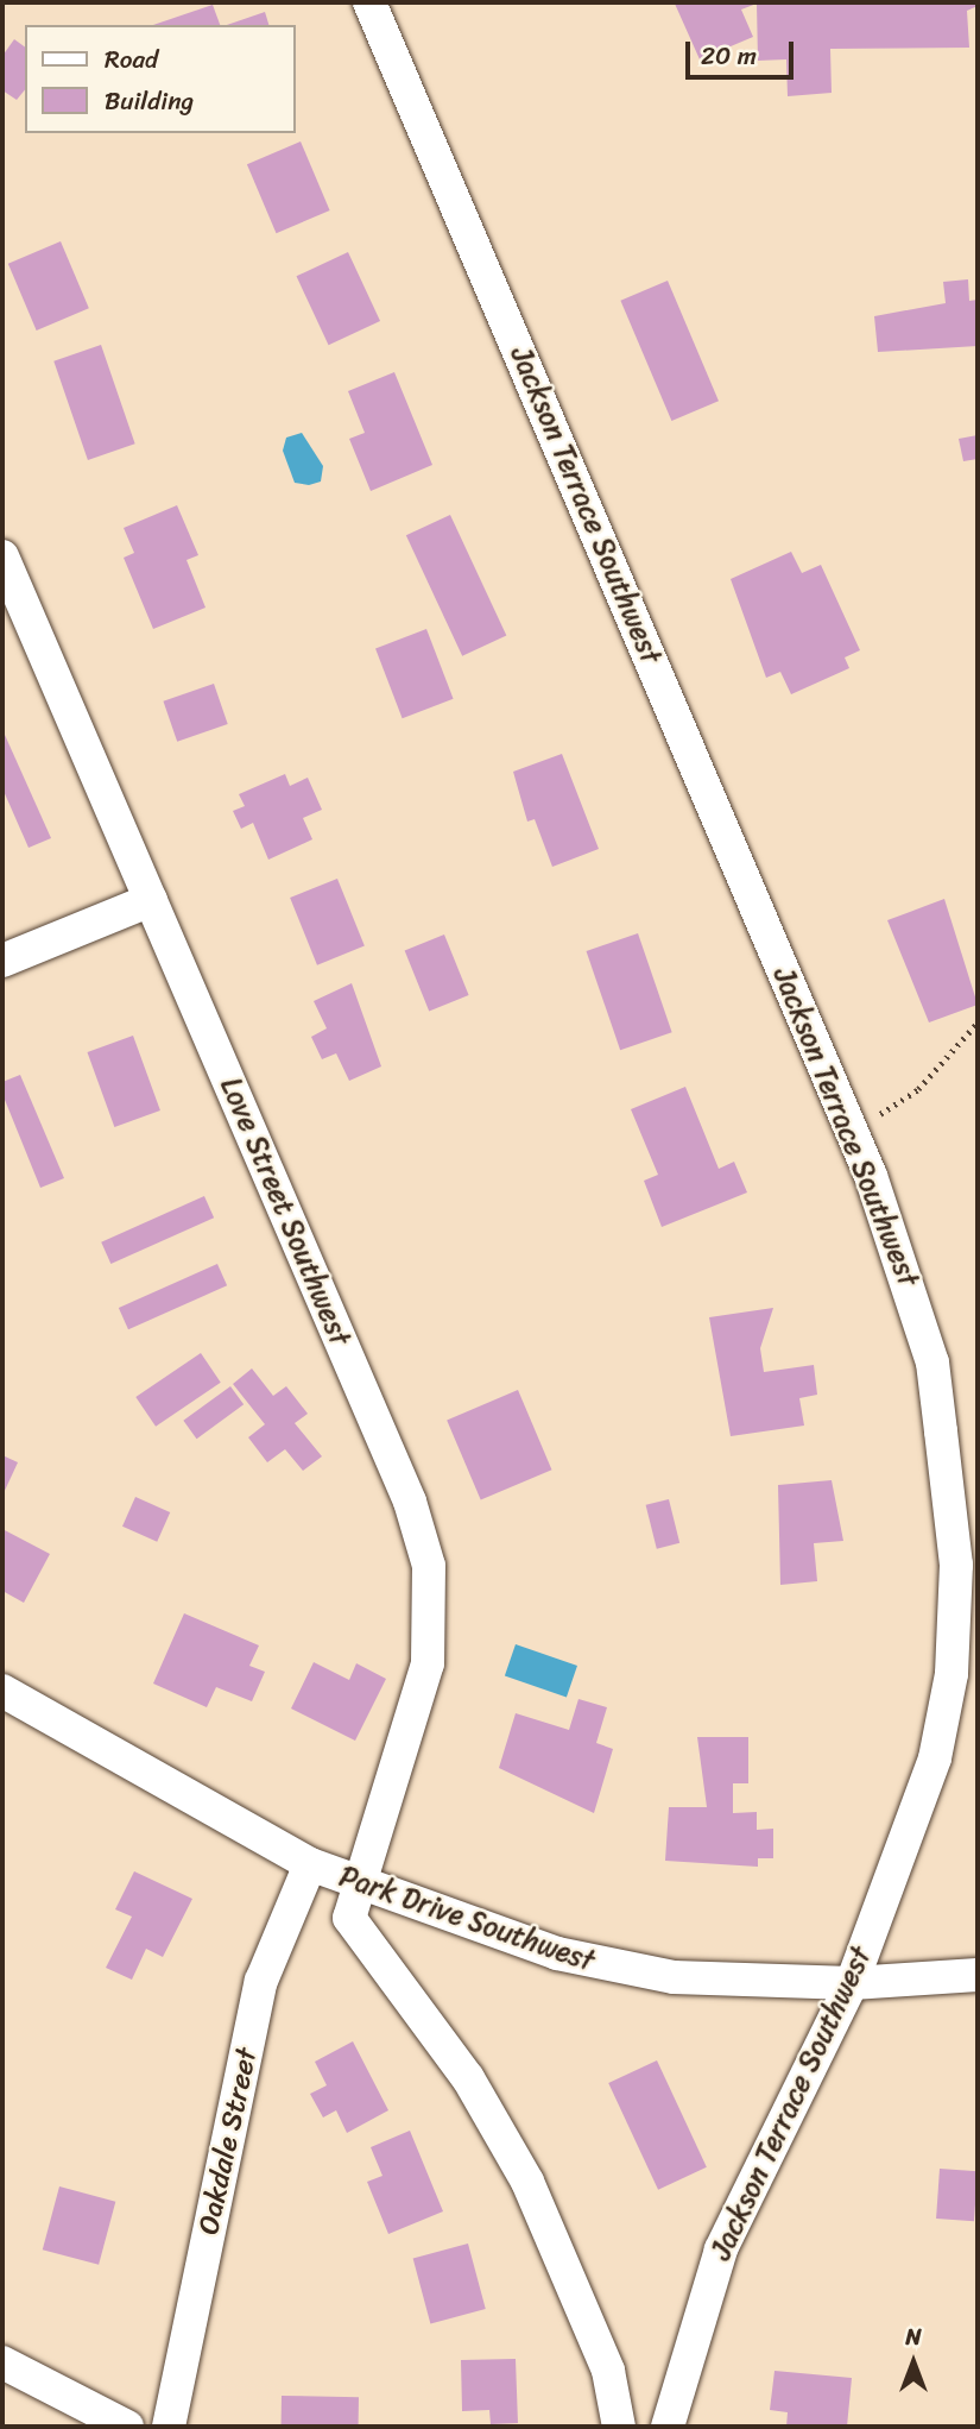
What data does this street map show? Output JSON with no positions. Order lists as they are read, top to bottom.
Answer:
{
  "streets": {
    "street": [
      "Jackson Terrace Southwest",
      "Love Street Southwest",
      "Park Drive Southwest",
      "Oakdale Street"
    ]
  },
  "crossings": [
    ["Jackson Terrace Southwest", "Park Drive Southwest"],
    ["Love Street Southwest", "Park Drive Southwest"],
    ["Park Drive Southwest", "Oakdale Street"]
  ],
  "legend": ["Road", "Building"],
  "scale_bar": "20 m",
  "north": "top"
}
